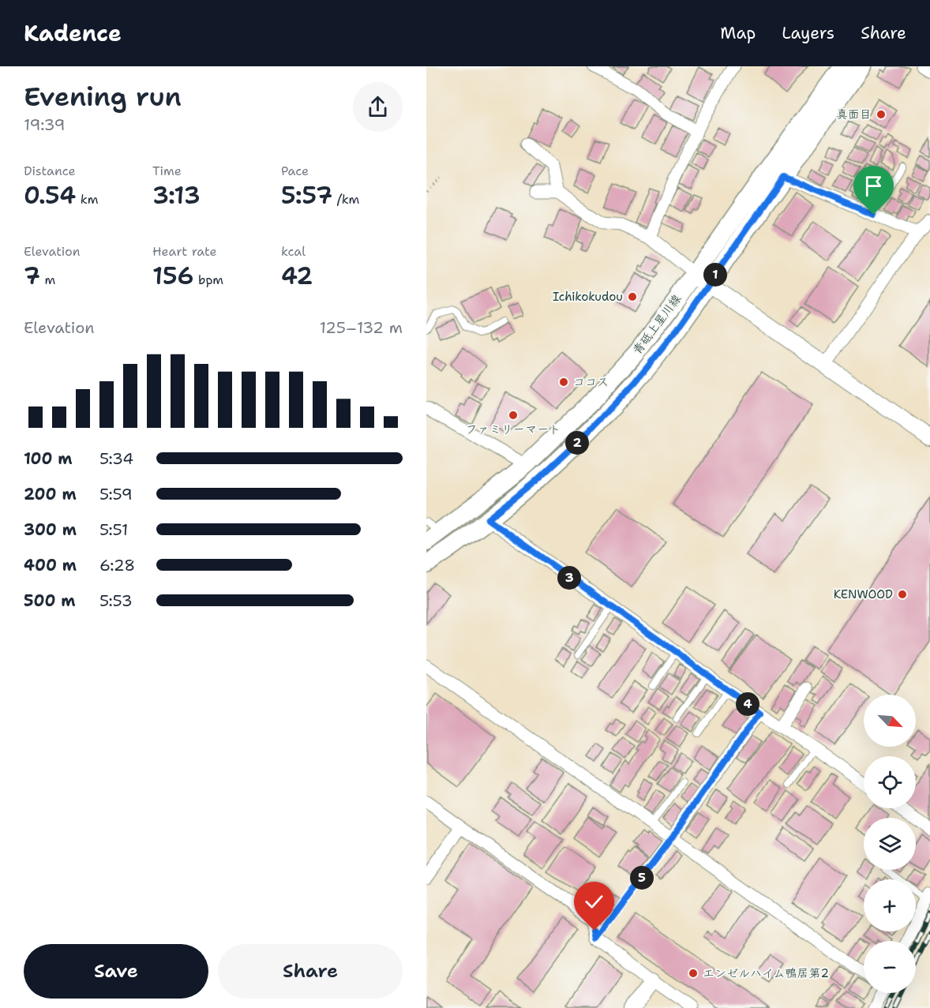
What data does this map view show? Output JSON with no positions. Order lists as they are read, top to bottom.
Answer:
{
  "streets": {
    "main road": ["青砥上星川線"]
  },
  "places": [
    "真面目",
    "Ichikokudou",
    "ココス",
    "ファミリーマート",
    "KENWOOD",
    "エンゼルハイム鴨居第2"
  ],
  "north": "bottom right",
  "page": {
    "header": "Kadence",
    "nav": ["Map", "Layers", "Share"],
    "heading": ["Evening run", "19:39"],
    "stats": [
      ["Distance", "0.54 km"],
      ["Time", "3:13"],
      ["Pace", "5:57 /km"],
      ["Elevation", "7 m"],
      ["Heart rate", "156 bpm"],
      ["kcal", "42"]
    ],
    "pins": [
      "1",
      "2",
      "3",
      "4",
      "5"
    ],
    "chart": ["Elevation", "125–132 m"],
    "list": [
      {
        "name": "100 m",
        "note": "5:34"
      },
      {
        "name": "200 m",
        "note": "5:59"
      },
      {
        "name": "300 m",
        "note": "5:51"
      },
      {
        "name": "400 m",
        "note": "6:28"
      },
      {
        "name": "500 m",
        "note": "5:53"
      }
    ],
    "map_buttons": ["+", "−"],
    "buttons": ["Save", "Share"]
  }
}
